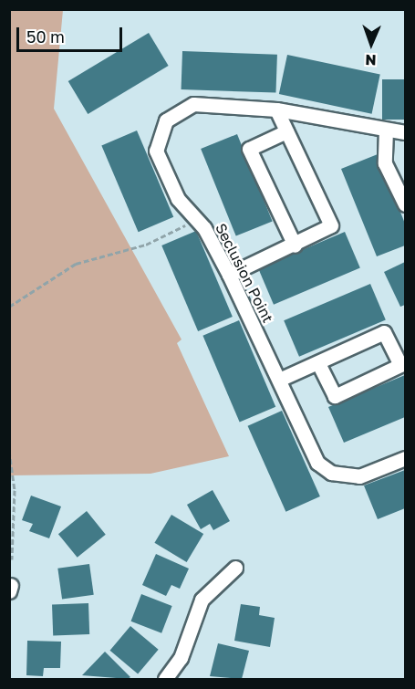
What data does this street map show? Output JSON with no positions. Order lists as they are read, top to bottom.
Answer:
{
  "streets": {
    "street": ["Seclusion Point"]
  },
  "scale_bar": "50 m",
  "north": "bottom"
}
